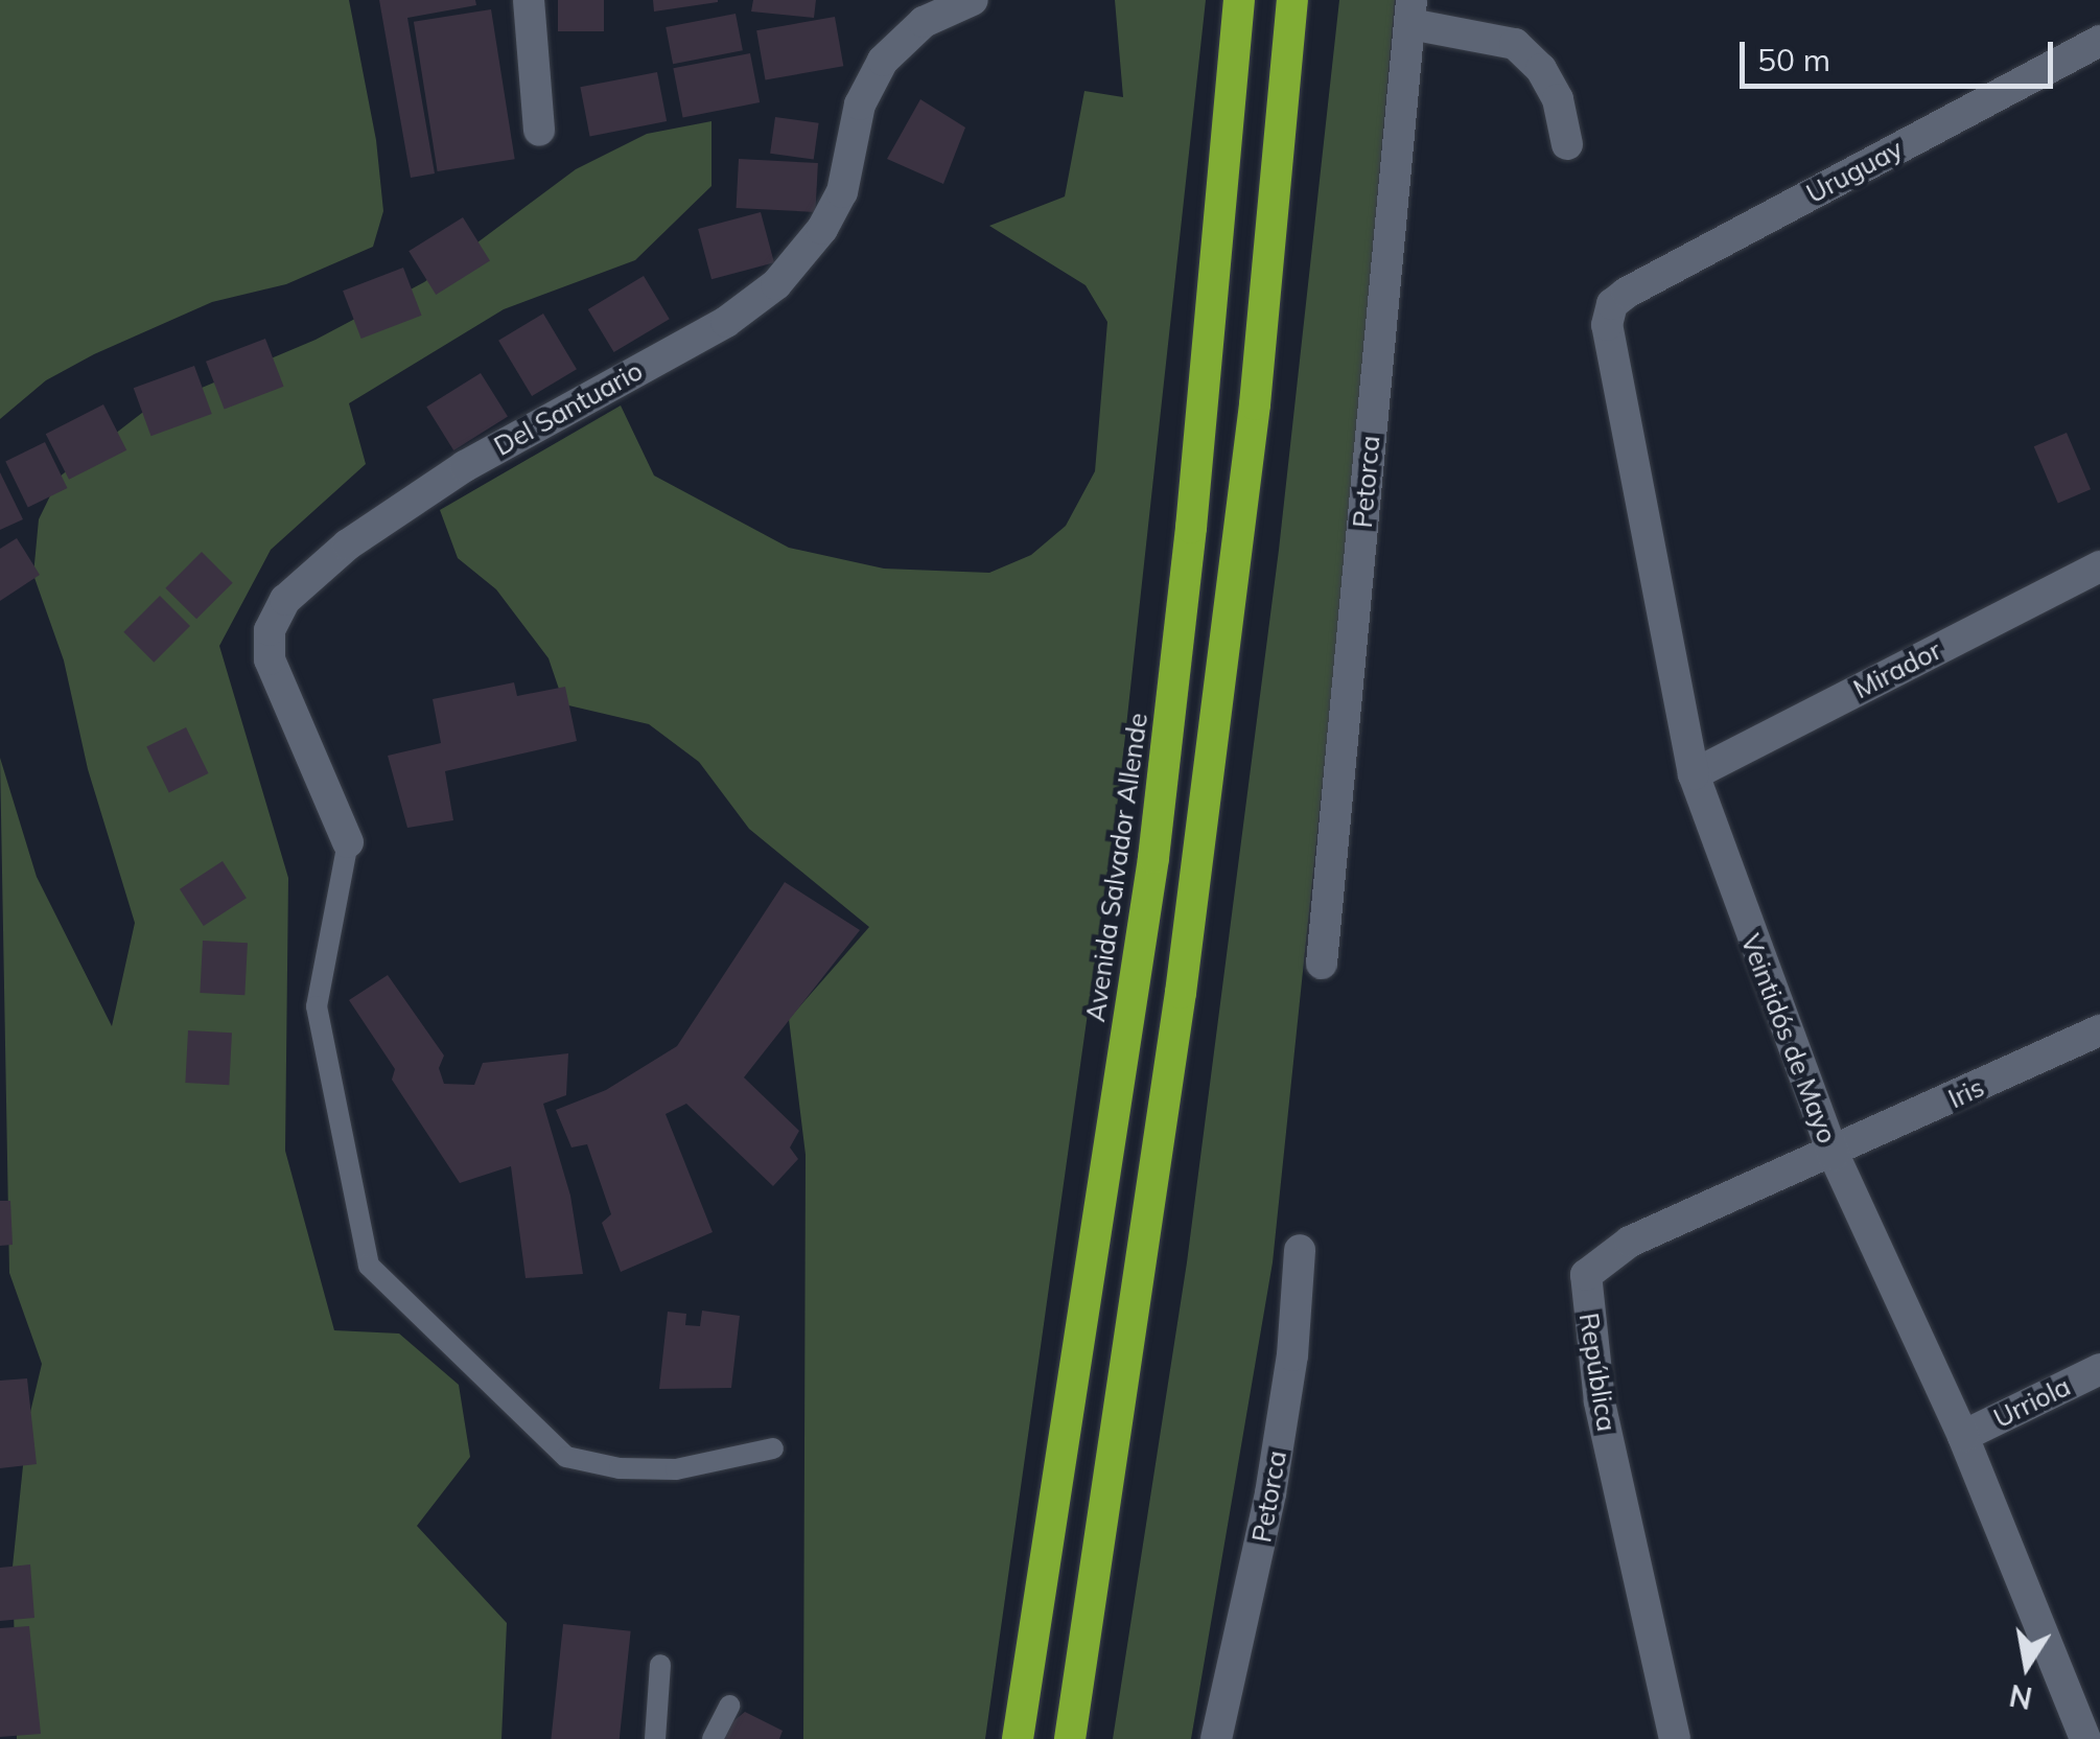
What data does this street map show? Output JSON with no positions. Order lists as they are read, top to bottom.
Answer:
{
  "streets": {
    "highway": ["Avenida Salvador Allende"],
    "street": [
      "Uruguay",
      "Del Santuario",
      "Petorca",
      "Mirador",
      "Veintidós de Mayo",
      "Iris",
      "República",
      "Urriola"
    ]
  },
  "crossings": [
    ["Uruguay", "Veintidós de Mayo"],
    ["Mirador", "Veintidós de Mayo"],
    ["Veintidós de Mayo", "Iris"],
    ["Veintidós de Mayo", "República"],
    ["Veintidós de Mayo", "Urriola"],
    ["Iris", "República"]
  ],
  "scale_bar": "50 m",
  "north": "bottom"
}
